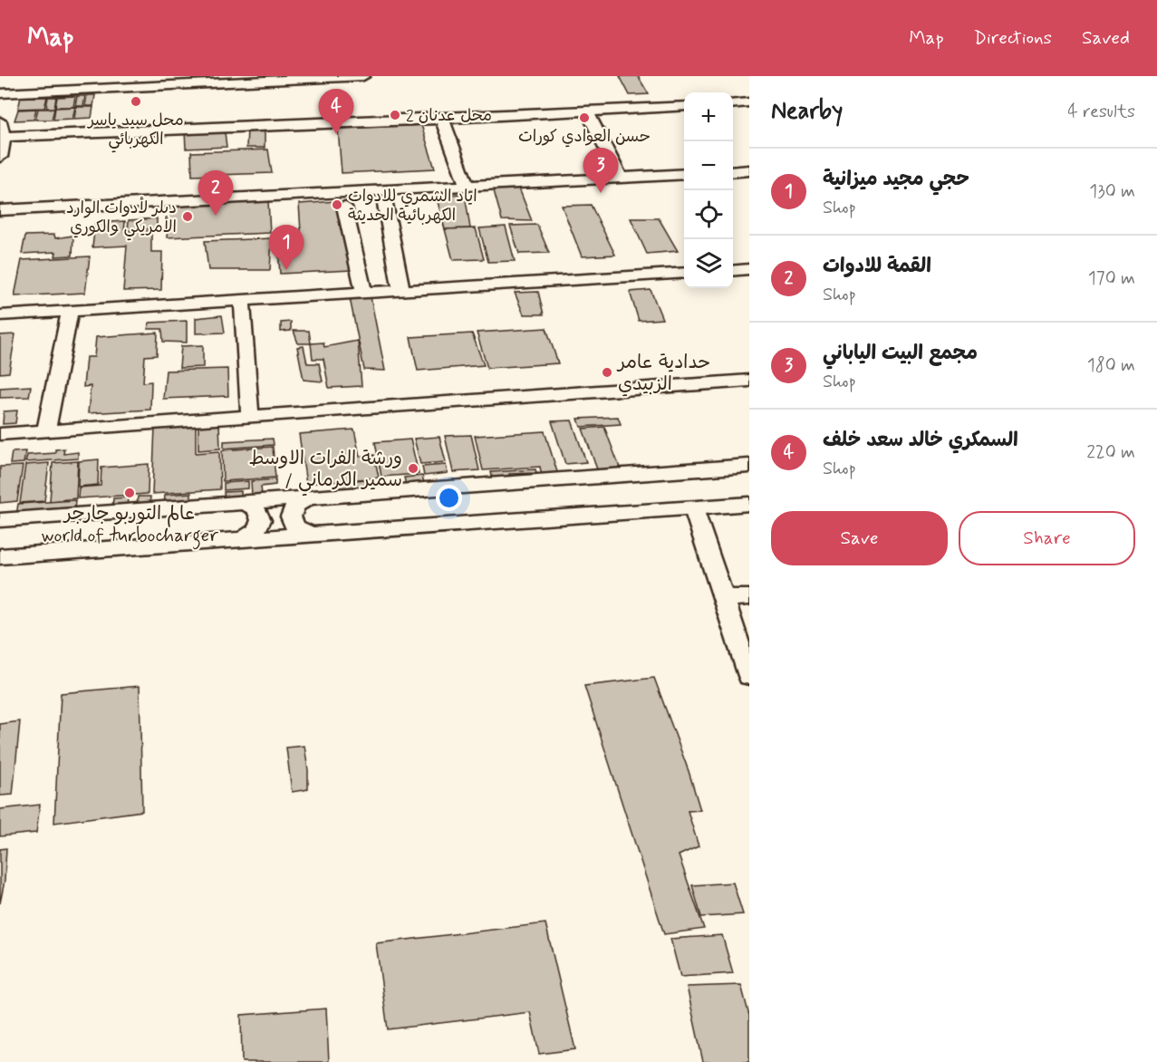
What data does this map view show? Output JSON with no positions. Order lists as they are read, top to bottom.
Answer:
{
  "places": [
    "محل سيد ياسر الكهربائي",
    "محل عدنان 2",
    "حسن العوادي كورات",
    "اياد الشمري للادوات الكهربائية الحديثة",
    "ديلر لأدوات الوارد الأمريكي والكوري",
    "حدادية عامر الزبيدي",
    "ورشة الفرات الاوسط / سمير الكرماني",
    "عالم التوربو جارجر world of turbocharger"
  ],
  "page": {
    "header": "Map",
    "nav": ["Map", "Directions", "Saved"],
    "heading": ["Nearby", "4 results"],
    "pins": [
      "4",
      "3",
      "2",
      "1"
    ],
    "map_buttons": ["+", "−"],
    "list": [
      {
        "mark": "1",
        "name": "حجي مجيد ميزانية",
        "note": "Shop",
        "value": "130 m"
      },
      {
        "mark": "2",
        "name": "القمة للادوات",
        "note": "Shop",
        "value": "170 m"
      },
      {
        "mark": "3",
        "name": "مجمع البيت الياباني",
        "note": "Shop",
        "value": "180 m"
      },
      {
        "mark": "4",
        "name": "السمكري خالد سعد خلف",
        "note": "Shop",
        "value": "220 m"
      }
    ],
    "buttons": ["Save", "Share"]
  }
}
